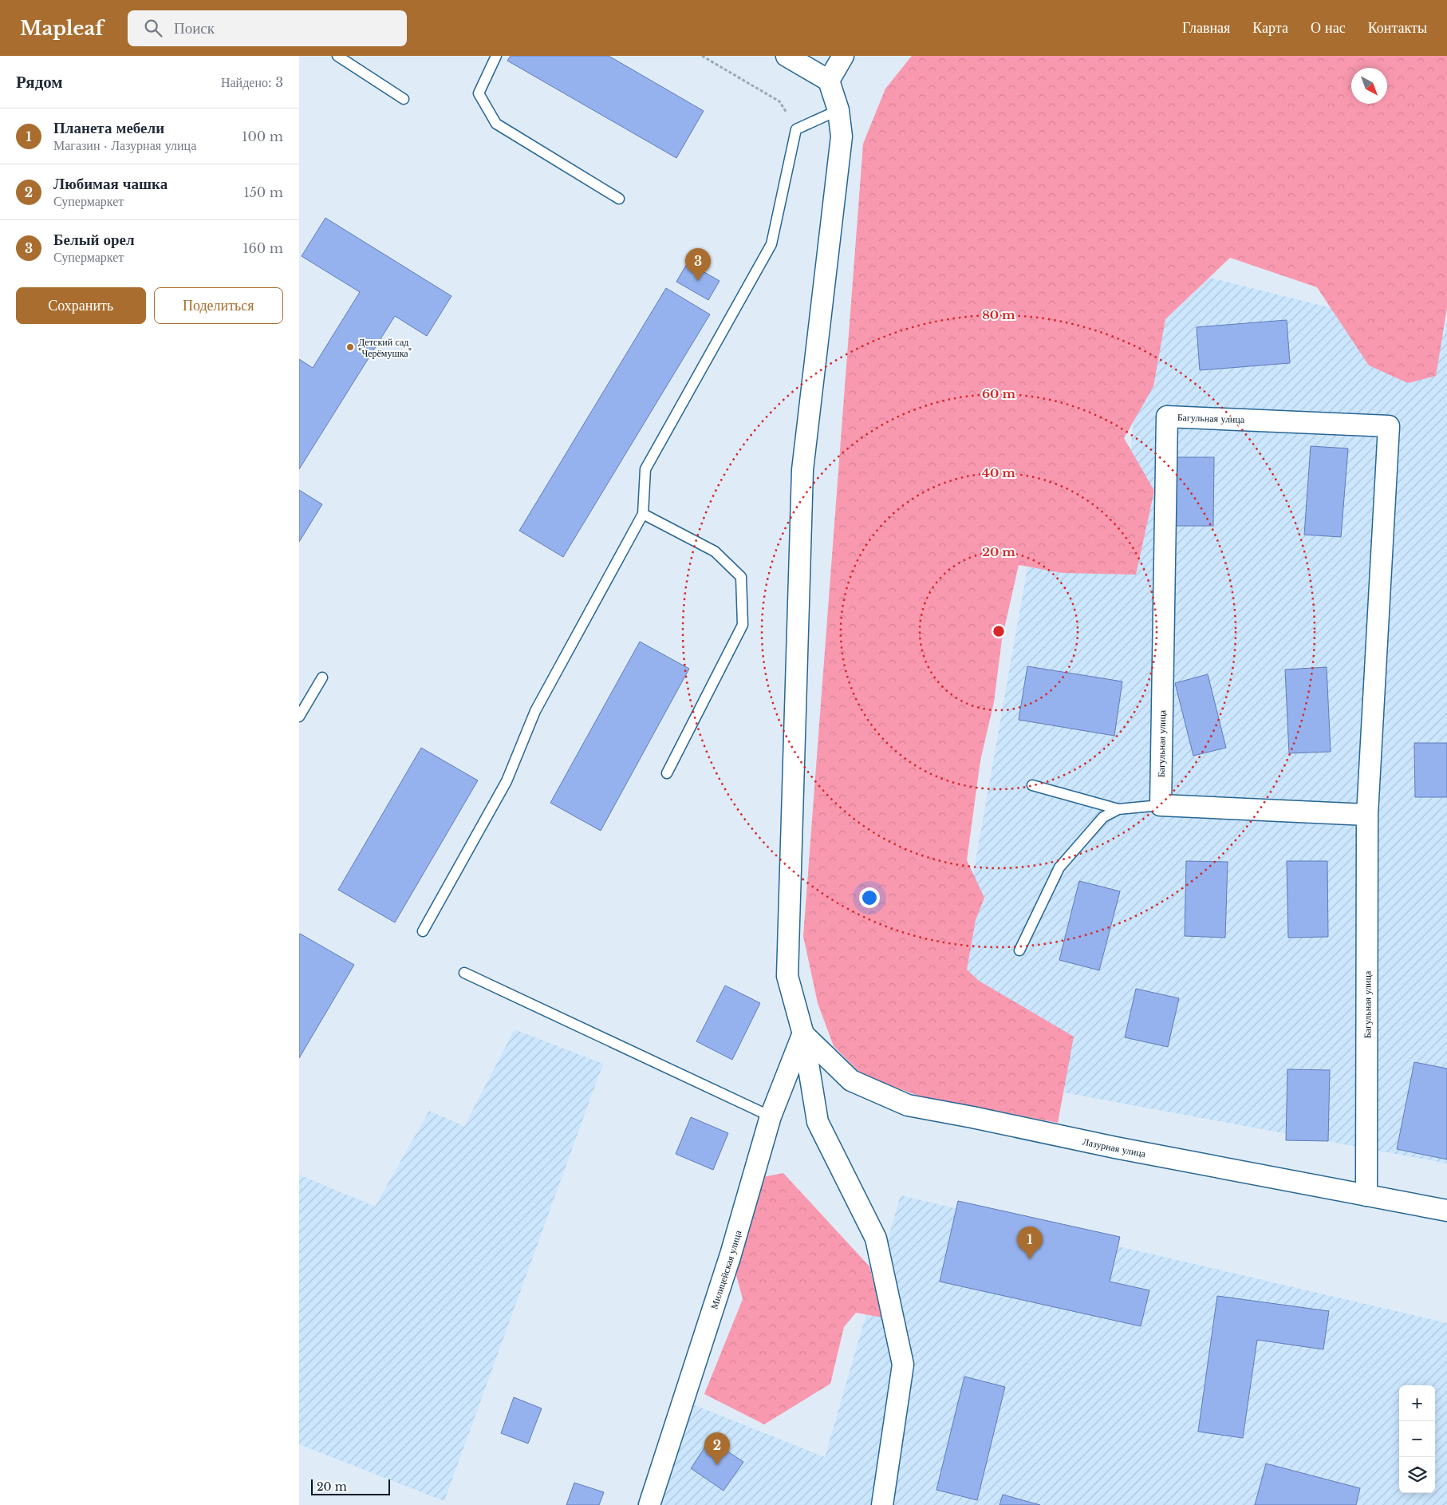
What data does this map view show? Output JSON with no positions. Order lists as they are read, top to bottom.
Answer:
{
  "streets": {
    "street": ["Багульная улица", "Лазурная улица", "Милицейская улица"]
  },
  "crossings": [
    ["Багульная улица", "Лазурная улица"],
    ["Лазурная улица", "Милицейская улица"]
  ],
  "places": ["Детский сад \"Черёмушка\""],
  "scale_bar": "20 m",
  "north": "bottom right",
  "page": {
    "header": "Mapleaf",
    "search": "Поиск",
    "nav": [
      "Главная",
      "Карта",
      "О нас",
      "Контакты"
    ],
    "heading": ["Рядом", "Найдено: 3"],
    "list": [
      {
        "mark": "1",
        "name": "Планета мебели",
        "note": "Магазин · Лазурная улица",
        "value": "100 m"
      },
      {
        "mark": "2",
        "name": "Любимая чашка",
        "note": "Супермаркет",
        "value": "150 m"
      },
      {
        "mark": "3",
        "name": "Белый орел",
        "note": "Супермаркет",
        "value": "160 m"
      }
    ],
    "pins": ["3", "1", "2"],
    "buttons": ["Сохранить", "Поделиться"],
    "map_buttons": ["+", "−"],
    "scale": "20 m"
  },
  "rings": [
    "80 m",
    "60 m",
    "40 m",
    "20 m"
  ]
}
